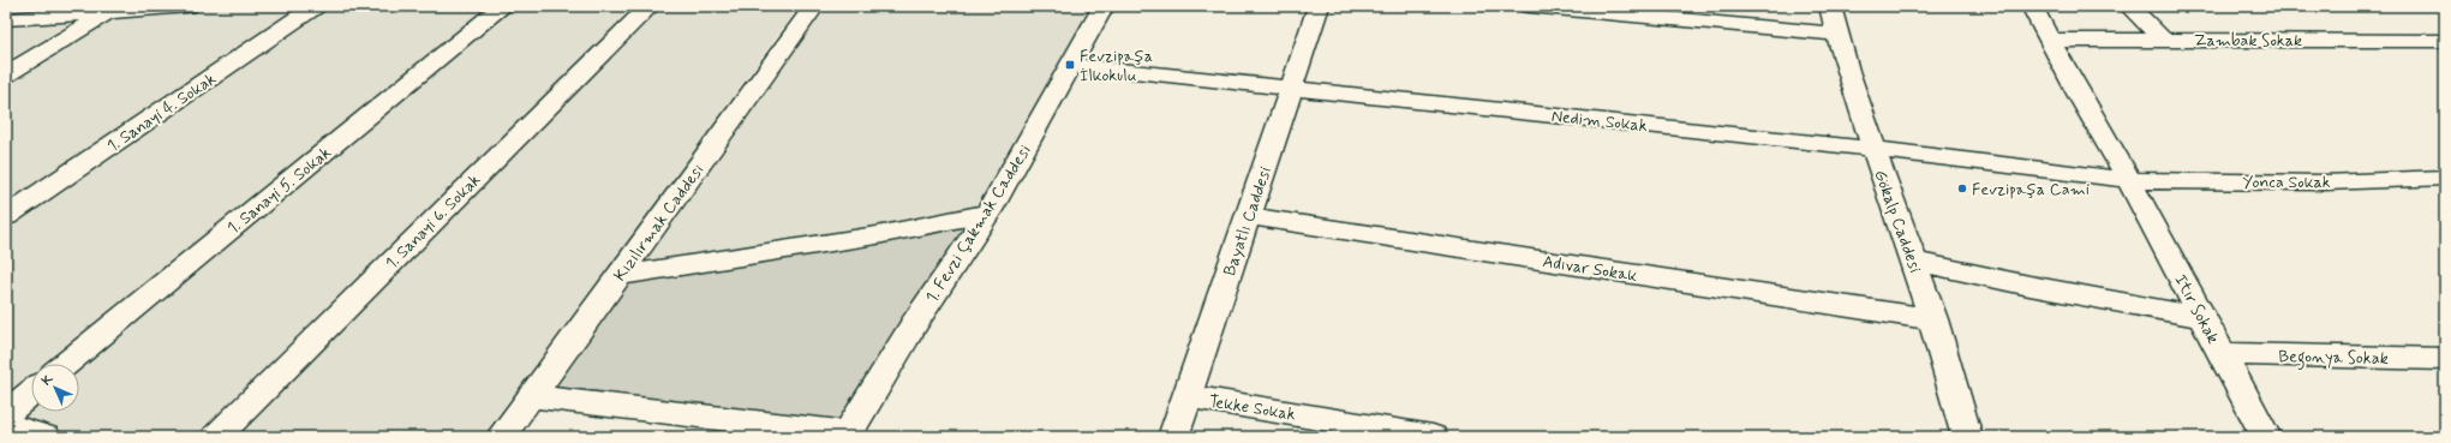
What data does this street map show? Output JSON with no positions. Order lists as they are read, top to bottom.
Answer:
{
  "streets": {
    "street": [
      "Zambak Sokak",
      "1. Sanayi 4. Sokak",
      "Nedim Sokak",
      "Yonca Sokak",
      "1. Sanayi 5. Sokak",
      "1. Sanayi 6. Sokak",
      "Bayatlı Caddesi",
      "Gökalp Caddesi",
      "Kızılırmak Caddesi",
      "1. Fevzi Çakmak Caddesi",
      "Adıvar Sokak",
      "Itır Sokak",
      "Begonya Sokak",
      "Tekke Sokak"
    ]
  },
  "crossings": [
    ["Zambak Sokak", "Itır Sokak"],
    ["Nedim Sokak", "Yonca Sokak"],
    ["Nedim Sokak", "Bayatlı Caddesi"],
    ["Nedim Sokak", "Gökalp Caddesi"],
    ["Nedim Sokak", "1. Fevzi Çakmak Caddesi"],
    ["Nedim Sokak", "Itır Sokak"],
    ["Yonca Sokak", "Itır Sokak"],
    ["Bayatlı Caddesi", "Adıvar Sokak"],
    ["Bayatlı Caddesi", "Tekke Sokak"],
    ["Gökalp Caddesi", "Adıvar Sokak"],
    ["Itır Sokak", "Begonya Sokak"]
  ],
  "places": {
    "transit": ["Fevzipaşa İlkokulu"],
    "other": ["Fevzipaşa Cami"]
  },
  "north": "top left"
}
